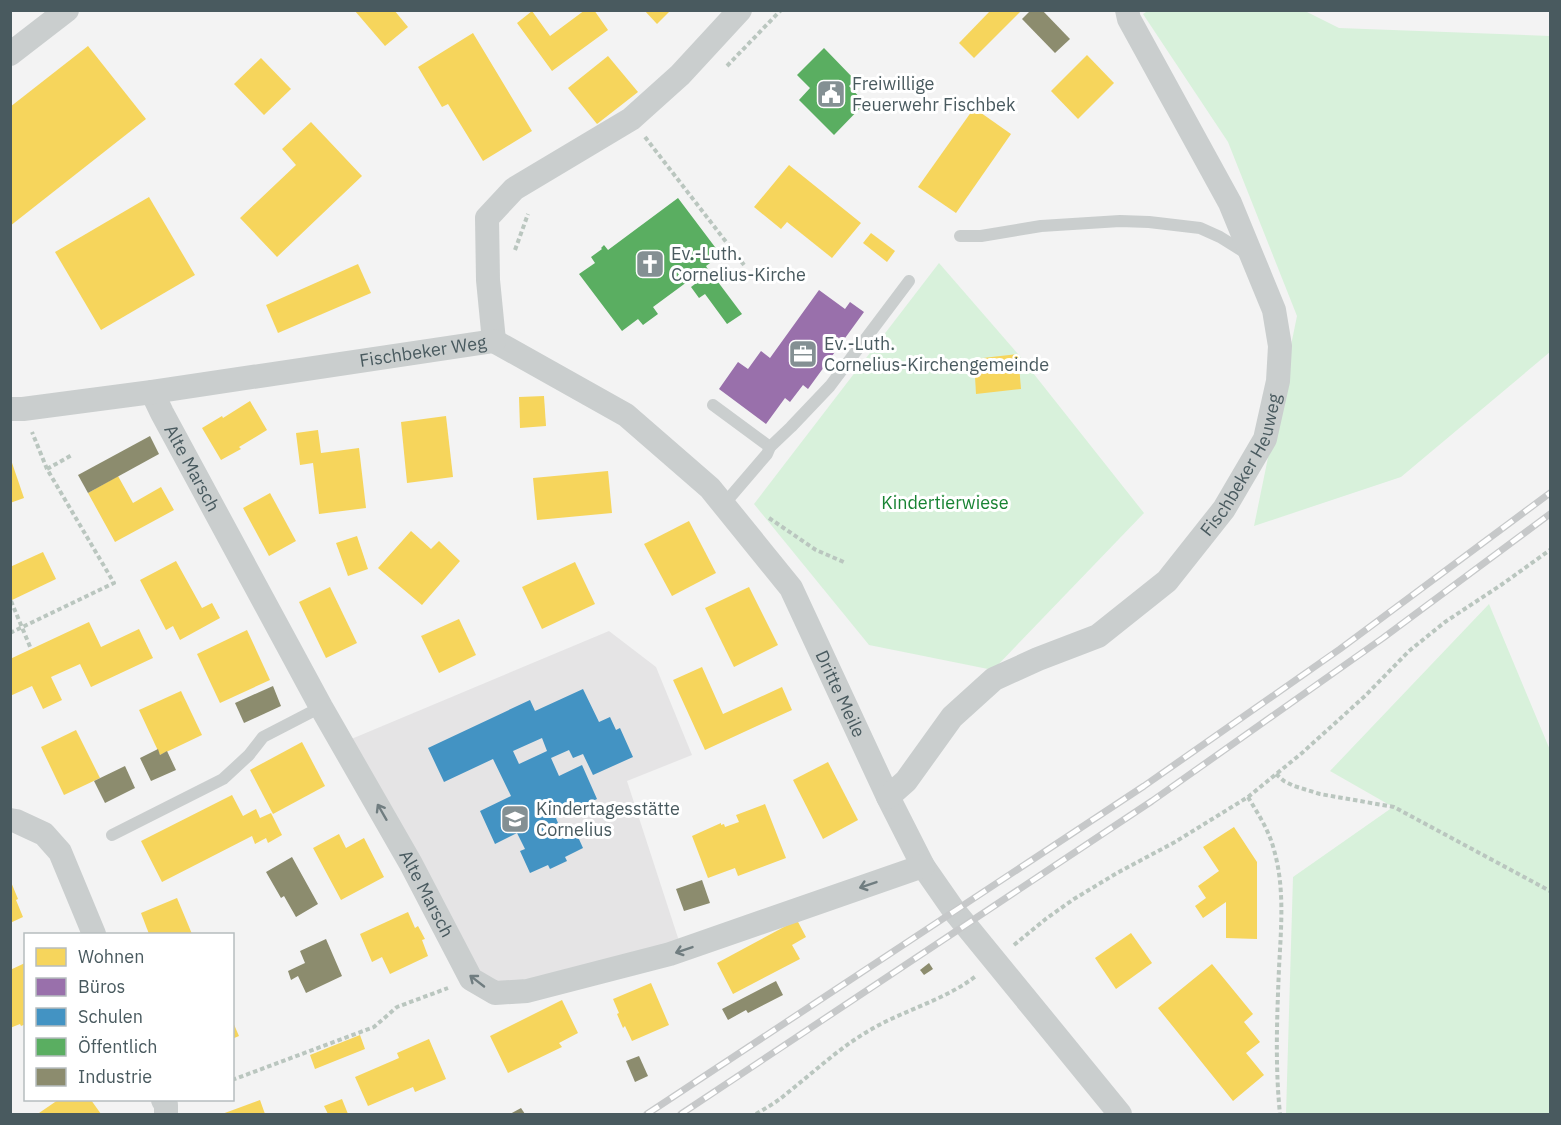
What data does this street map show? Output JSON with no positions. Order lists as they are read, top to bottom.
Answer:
{
  "streets": {
    "street": [
      "Fischbeker Weg",
      "Fischbeker Heuweg",
      "Alte Marsch",
      "Dritte Meile"
    ]
  },
  "crossings": [
    ["Fischbeker Weg", "Alte Marsch"],
    ["Fischbeker Weg", "Dritte Meile"],
    ["Fischbeker Heuweg", "Dritte Meile"]
  ],
  "one_way": ["Alte Marsch"],
  "parks": ["Kindertierwiese"],
  "places": {
    "public building": ["Freiwillige Feuerwehr Fischbek"],
    "church": ["Ev.-Luth. Cornelius-Kirche"],
    "office": ["Ev.-Luth. Cornelius-Kirchengemeinde"],
    "school or university": ["Kindertagesstätte Cornelius"]
  },
  "legend": [
    "Wohnen",
    "Büros",
    "Schulen",
    "Öffentlich",
    "Industrie"
  ]
}
